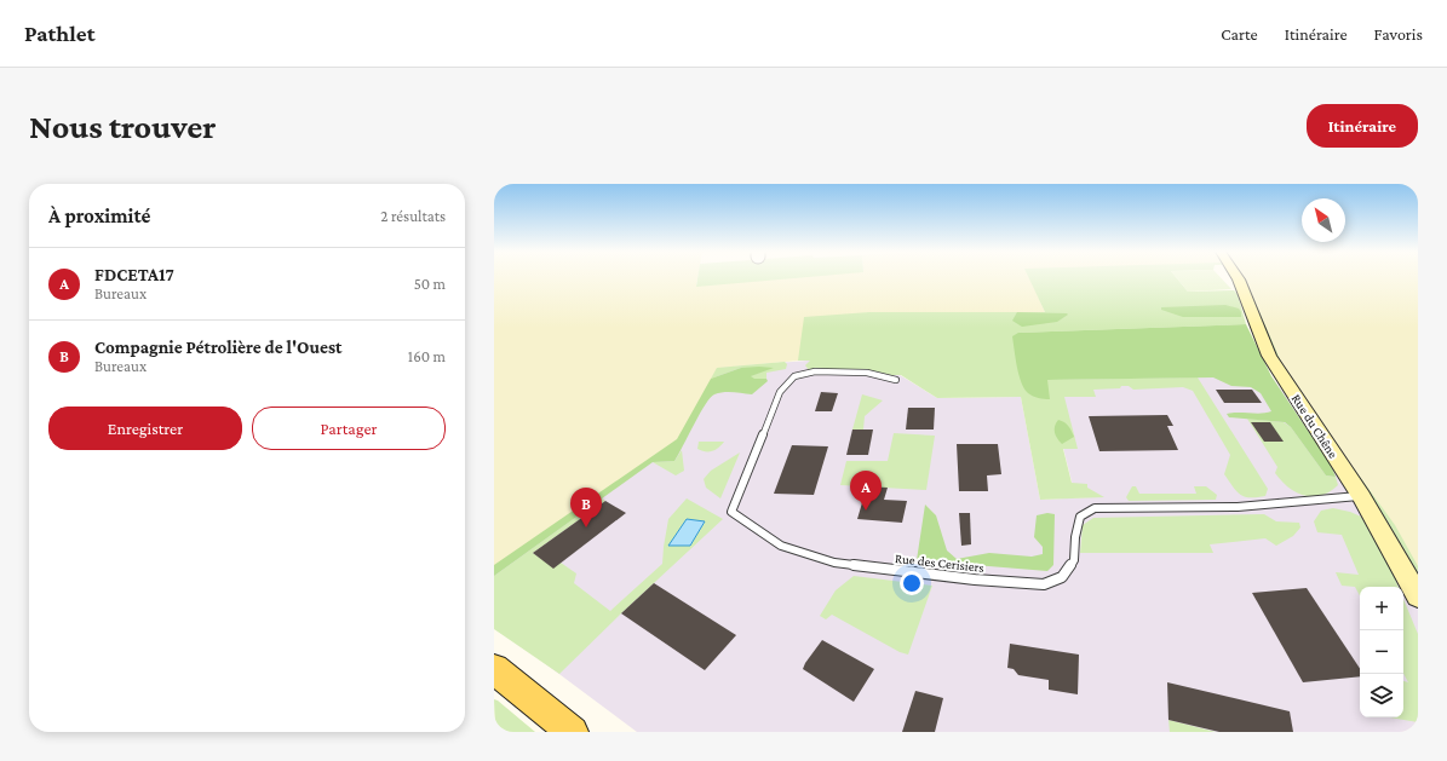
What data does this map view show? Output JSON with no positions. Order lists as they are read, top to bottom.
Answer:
{
  "streets": {
    "street": ["Rue du Chêne"],
    "lane": ["Rue des Cerisiers"]
  },
  "crossings": [
    ["Rue du Chêne", "Rue des Cerisiers"]
  ],
  "north": "top left",
  "page": {
    "header": "Pathlet",
    "nav": ["Carte", "Itinéraire", "Favoris"],
    "buttons": [
      "Itinéraire",
      ["Enregistrer", "Partager"]
    ],
    "title": "Nous trouver",
    "heading": ["À proximité", "2 résultats"],
    "list": [
      {
        "mark": "A",
        "name": "FDCETA17",
        "note": "Bureaux",
        "value": "50 m"
      },
      {
        "mark": "B",
        "name": "Compagnie Pétrolière de l'Ouest",
        "note": "Bureaux",
        "value": "160 m"
      }
    ],
    "pins": ["A", "B"],
    "map_buttons": ["+", "−"]
  }
}
